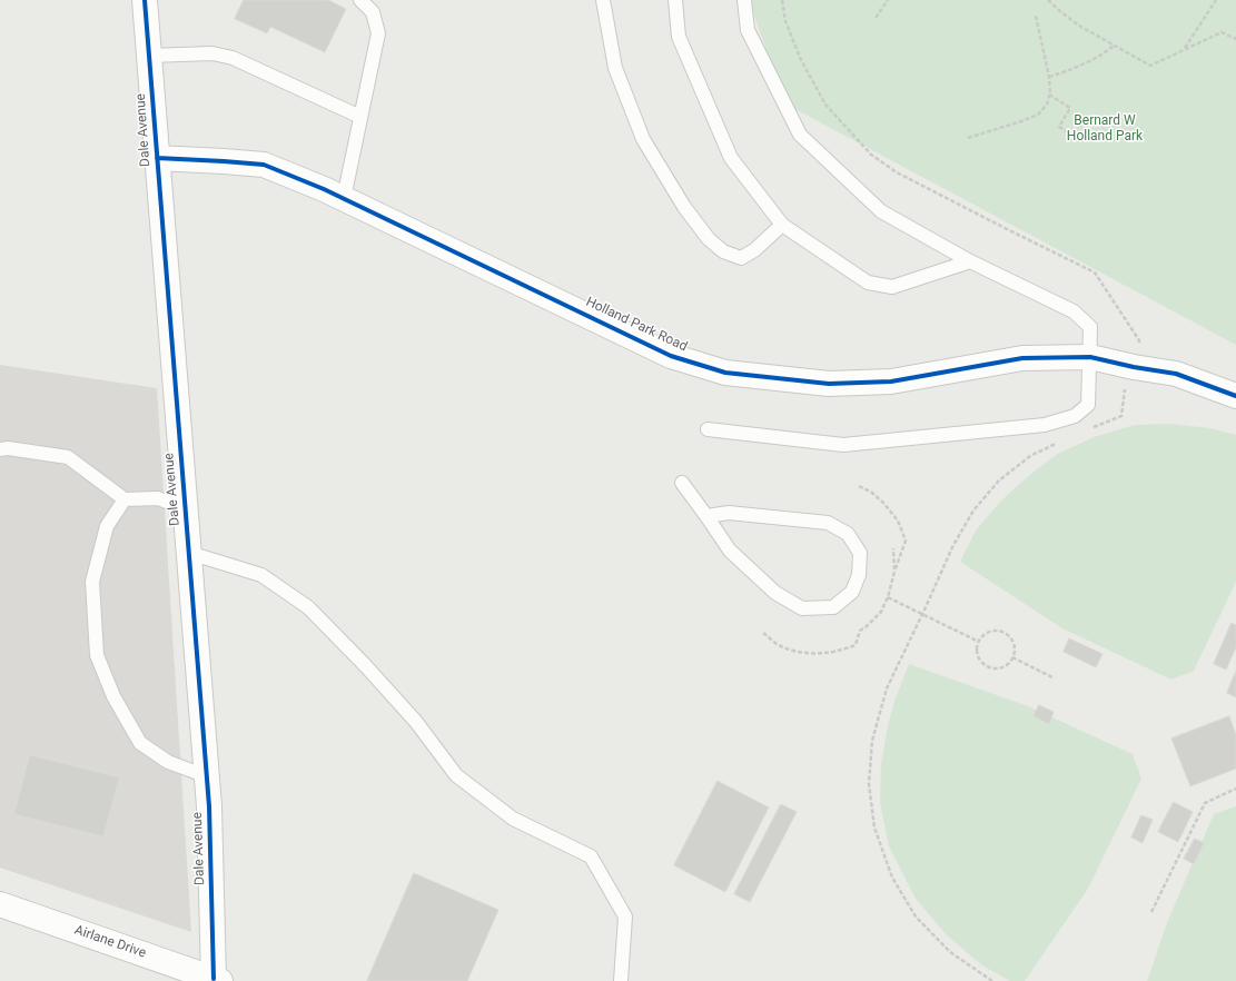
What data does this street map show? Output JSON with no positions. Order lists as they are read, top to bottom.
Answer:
{
  "streets": {
    "street": ["Dale Avenue", "Holland Park Road", "Airlane Drive"]
  },
  "crossings": [
    ["Dale Avenue", "Holland Park Road"],
    ["Dale Avenue", "Airlane Drive"]
  ],
  "parks": ["Bernard W Holland Park"]
}
